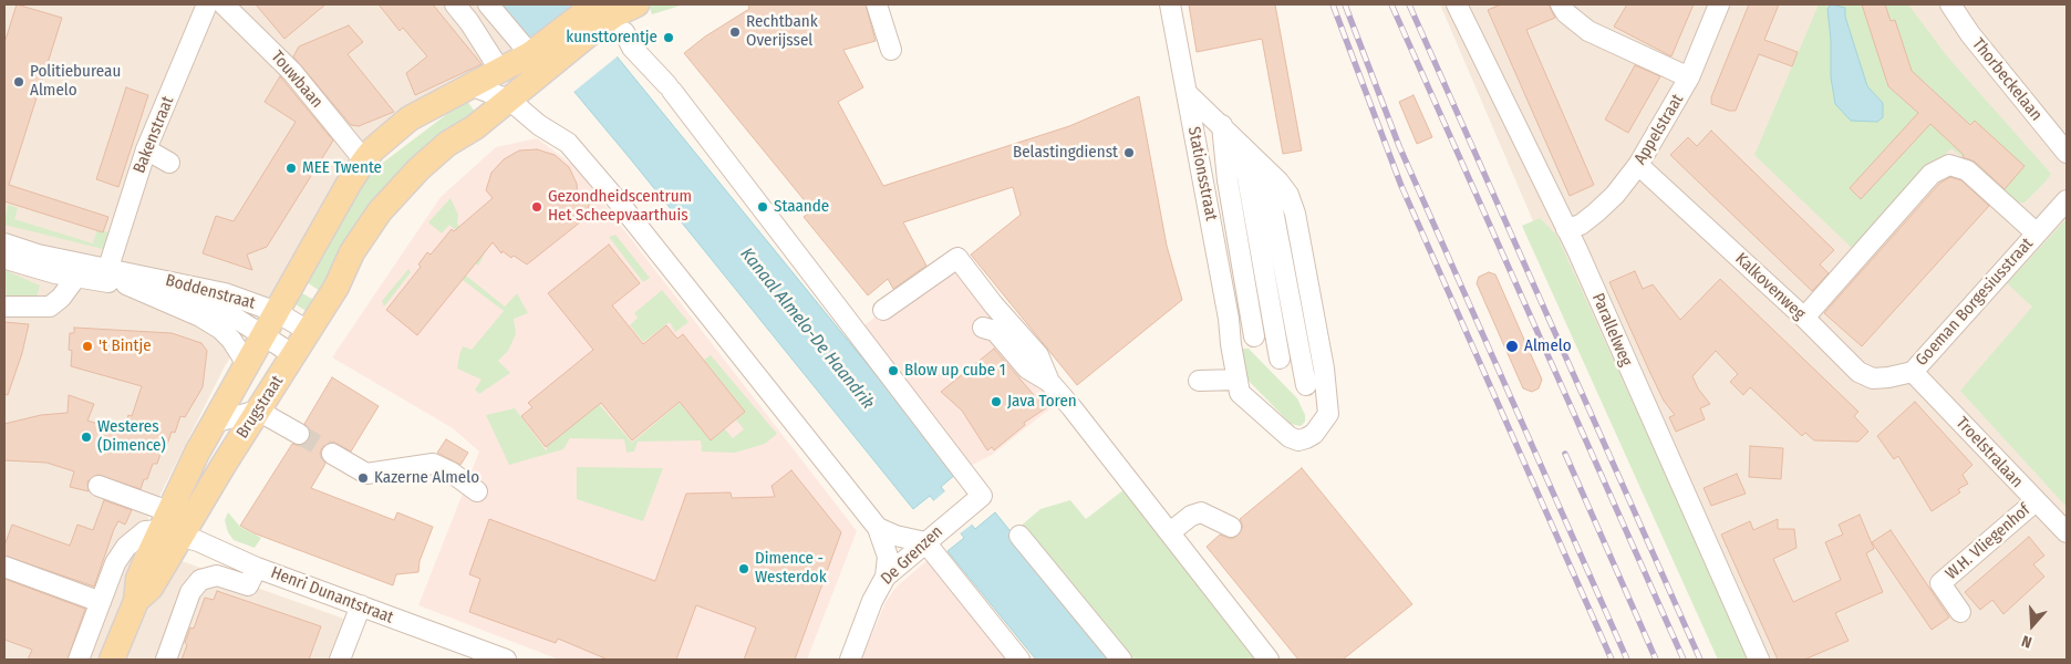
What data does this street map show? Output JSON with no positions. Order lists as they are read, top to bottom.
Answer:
{
  "streets": {
    "main road": ["Brugstraat"],
    "street": [
      "Touwbaan",
      "Thorbeckelaan",
      "Appelstraat",
      "Bakenstraat",
      "Stationsstraat",
      "Kalkovenweg",
      "Boddenstraat",
      "Goeman Borgesiusstraat",
      "Parallelweg",
      "Troelstralaan",
      "W.H. Vliegenhof",
      "De Grenzen",
      "Henri Dunantstraat"
    ]
  },
  "crossings": [
    ["Touwbaan", "Brugstraat"],
    ["Appelstraat", "Kalkovenweg"],
    ["Appelstraat", "Parallelweg"],
    ["Bakenstraat", "Boddenstraat"],
    ["Kalkovenweg", "Goeman Borgesiusstraat"],
    ["Kalkovenweg", "Troelstralaan"],
    ["Boddenstraat", "Brugstraat"],
    ["Goeman Borgesiusstraat", "Troelstralaan"],
    ["Brugstraat", "Henri Dunantstraat"],
    ["Troelstralaan", "W.H. Vliegenhof"]
  ],
  "water": ["Kanaal Almelo-De Haandrik"],
  "places": [
    "Rechtbank Overijssel",
    "kunsttorentje",
    "Politiebureau Almelo",
    "Belastingdienst",
    "MEE Twente",
    "Gezondheidscentrum Het Scheepvaarthuis",
    "Staande",
    "'t Bintje",
    "Almelo",
    "Blow up cube 1",
    "Java Toren",
    "Westeres (Dimence)",
    "Kazerne Almelo",
    "Dimence - Westerdok"
  ],
  "north": "bottom"
}
